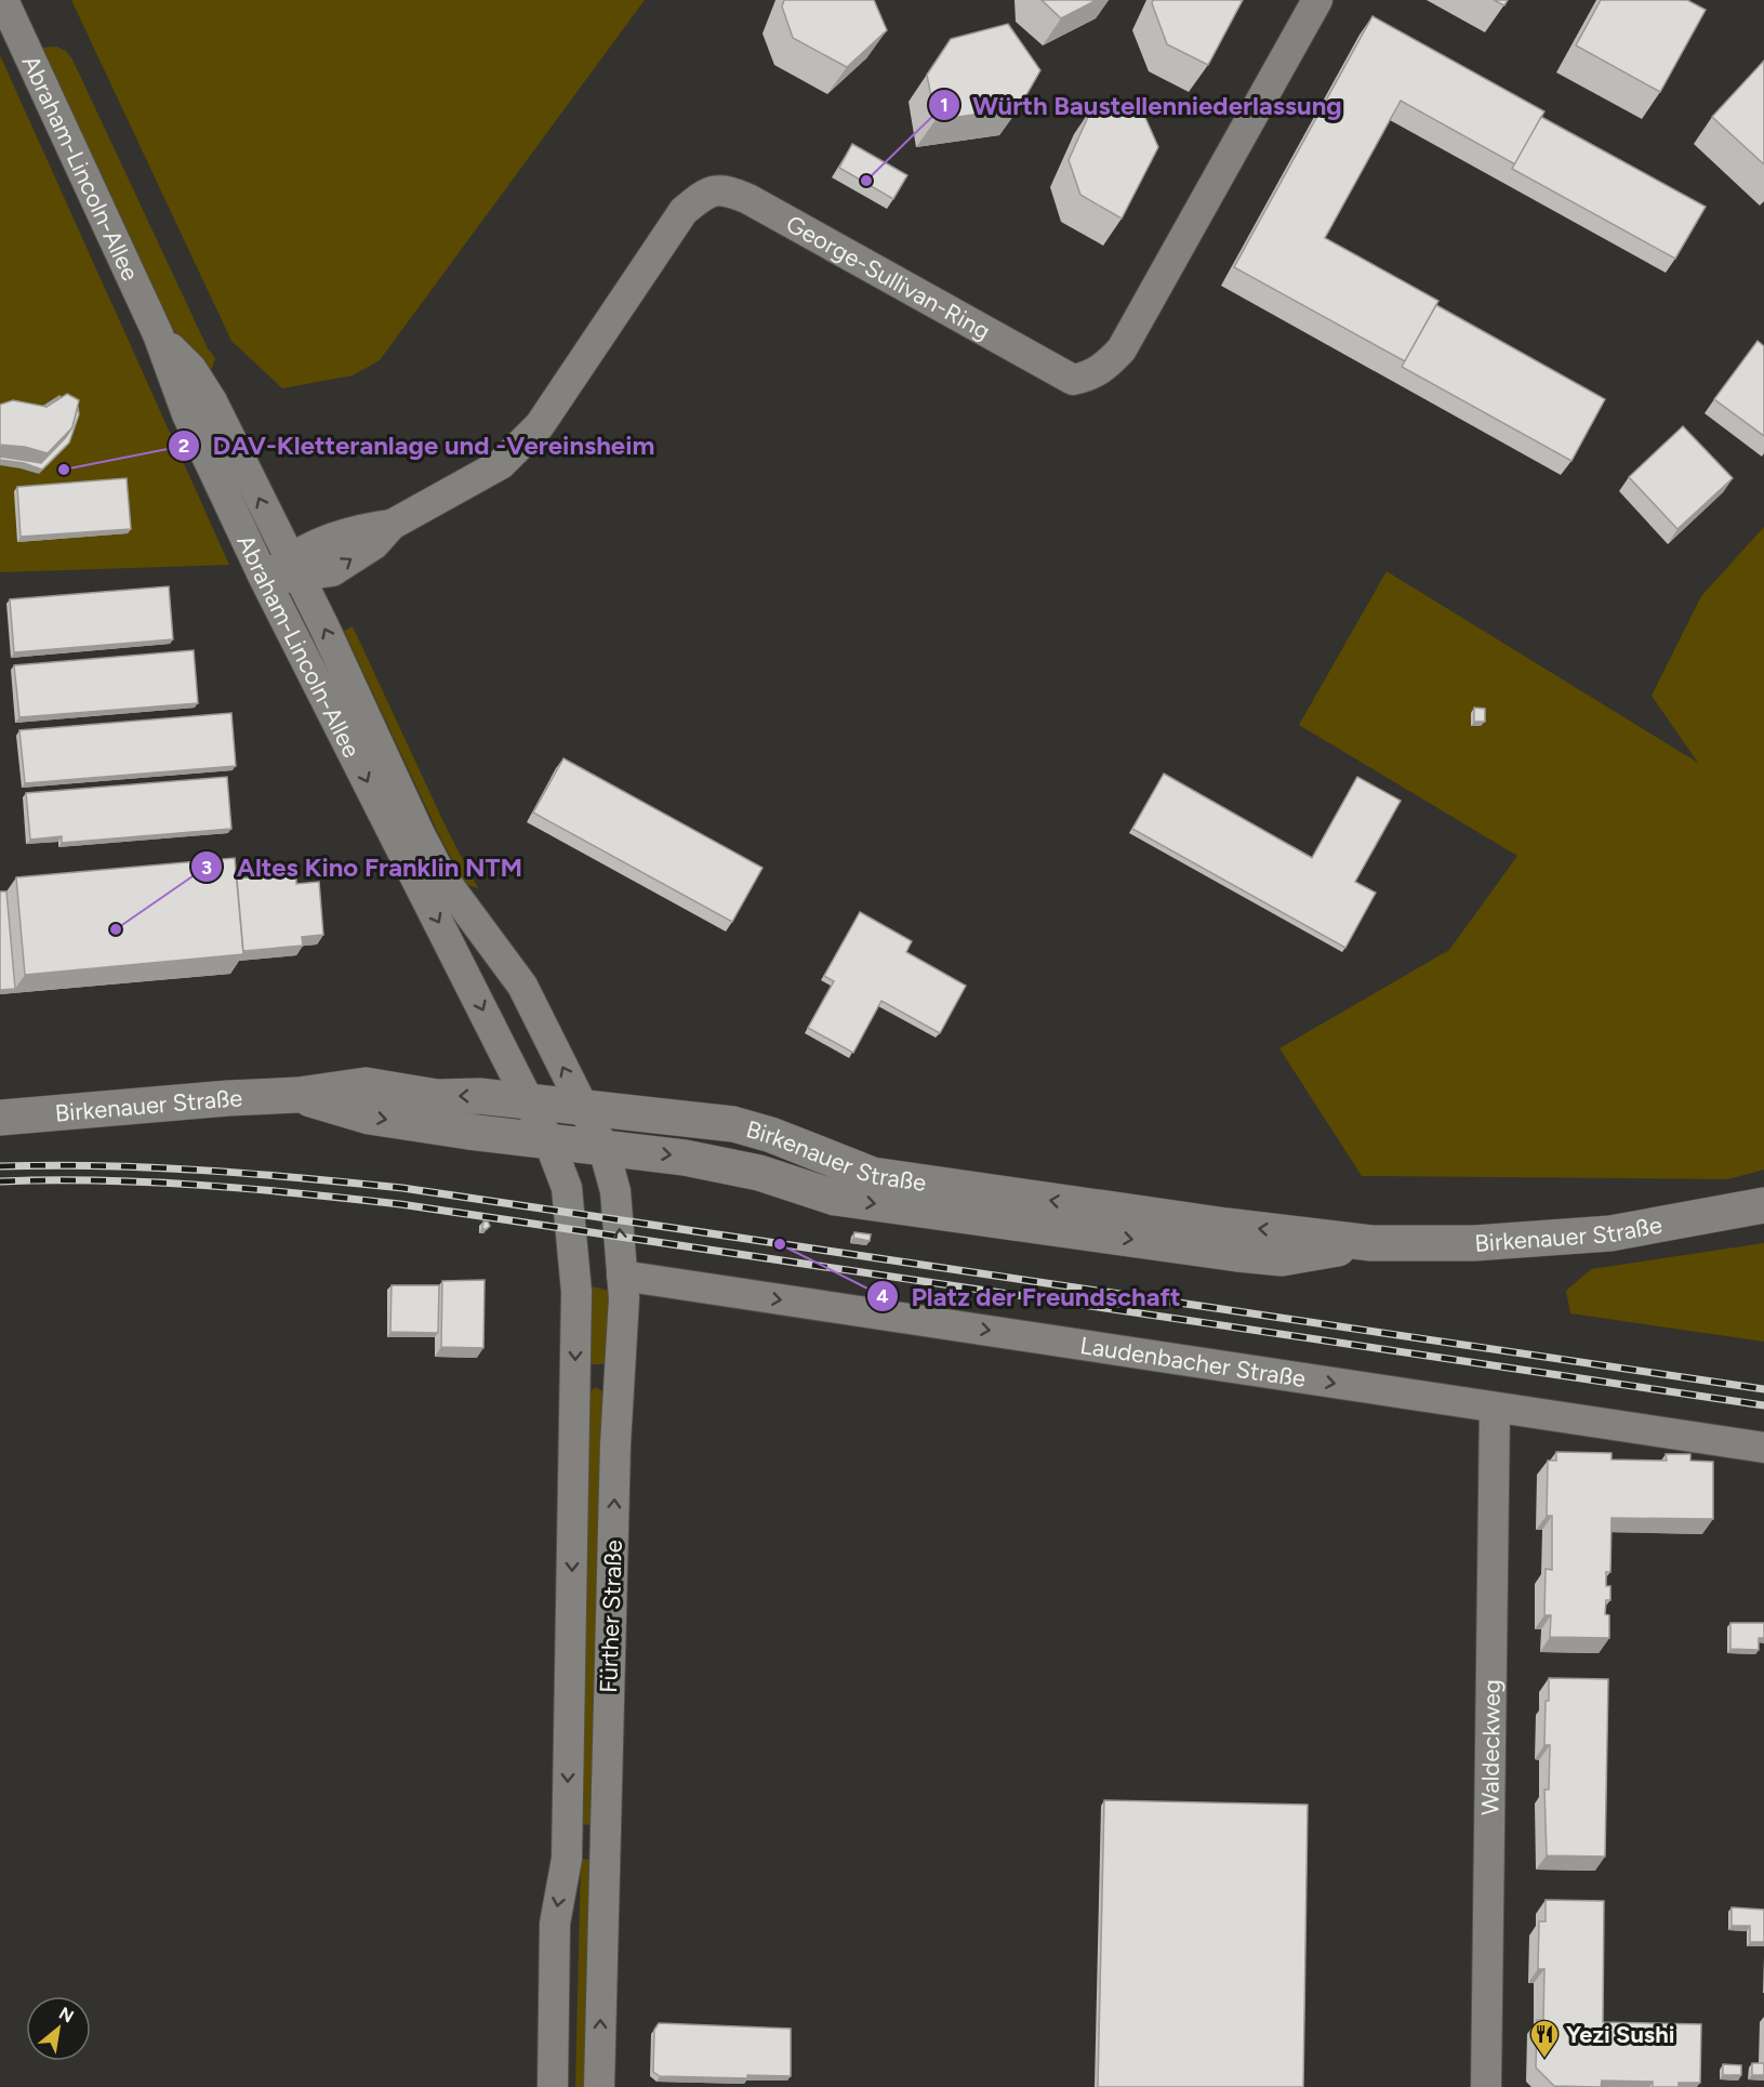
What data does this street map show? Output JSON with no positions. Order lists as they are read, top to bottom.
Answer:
{
  "streets": {
    "street": [
      "Abraham-Lincoln-Allee",
      "George-Sullivan-Ring",
      "Birkenauer Straße",
      "Laudenbacher Straße",
      "Fürther Straße",
      "Waldeckweg"
    ]
  },
  "crossings": [
    ["Abraham-Lincoln-Allee", "George-Sullivan-Ring"],
    ["Abraham-Lincoln-Allee", "Birkenauer Straße"],
    ["Abraham-Lincoln-Allee", "Fürther Straße"],
    ["Birkenauer Straße", "Fürther Straße"],
    ["Laudenbacher Straße", "Fürther Straße"],
    ["Laudenbacher Straße", "Waldeckweg"]
  ],
  "one_way": ["Laudenbacher Straße"],
  "places": {
    "other": [
      "Würth Baustellenniederlassung",
      "DAV-Kletteranlage und -Vereinsheim",
      "Altes Kino Franklin NTM",
      "Platz der Freundschaft"
    ],
    "restaurant": ["Yezi Sushi"]
  },
  "north": "top right"
}
